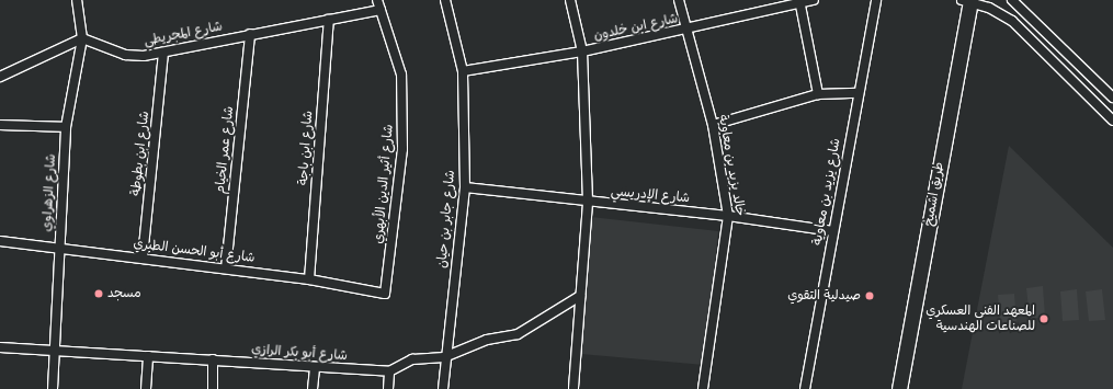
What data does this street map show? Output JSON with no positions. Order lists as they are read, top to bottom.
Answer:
{
  "streets": {
    "highway": ["طريق اشميخ"],
    "street": [
      "شارع ابن خلدون",
      "شارع المجريطي",
      "شارع ابن باجة",
      "شارع عمر الخيام",
      "شارع ابن بطوطة",
      "خالد يزيد بن معاوية",
      "شارع أثير الدين الأبهري",
      "شارع يزيد بن معاوية",
      "شارع الزهراوي",
      "شارع الإدريسي",
      "شارع جابر بن حيان",
      "شارع أبو الحسن الطبري",
      "شارع أبو بكر الرازي"
    ]
  },
  "crossings": [
    ["شارع ابن خلدون", "خالد يزيد بن معاوية"],
    ["شارع ابن خلدون", "شارع جابر بن حيان"],
    ["شارع المجريطي", "شارع ابن باجة"],
    ["شارع المجريطي", "شارع عمر الخيام"],
    ["شارع المجريطي", "شارع ابن بطوطة"],
    ["شارع المجريطي", "شارع أثير الدين الأبهري"],
    ["شارع المجريطي", "شارع الزهراوي"],
    ["شارع ابن باجة", "شارع أبو الحسن الطبري"],
    ["شارع عمر الخيام", "شارع أبو الحسن الطبري"],
    ["شارع ابن بطوطة", "شارع أبو الحسن الطبري"],
    ["خالد يزيد بن معاوية", "شارع الإدريسي"],
    ["شارع أثير الدين الأبهري", "شارع أبو الحسن الطبري"],
    ["شارع يزيد بن معاوية", "شارع الإدريسي"],
    ["شارع الزهراوي", "شارع أبو الحسن الطبري"],
    ["شارع الزهراوي", "شارع أبو بكر الرازي"],
    ["شارع الإدريسي", "شارع جابر بن حيان"]
  ],
  "places": ["مسجد", "صيدلية التقوي", "المعهد الفني العسكري للصناعات الهندسية"]
}
